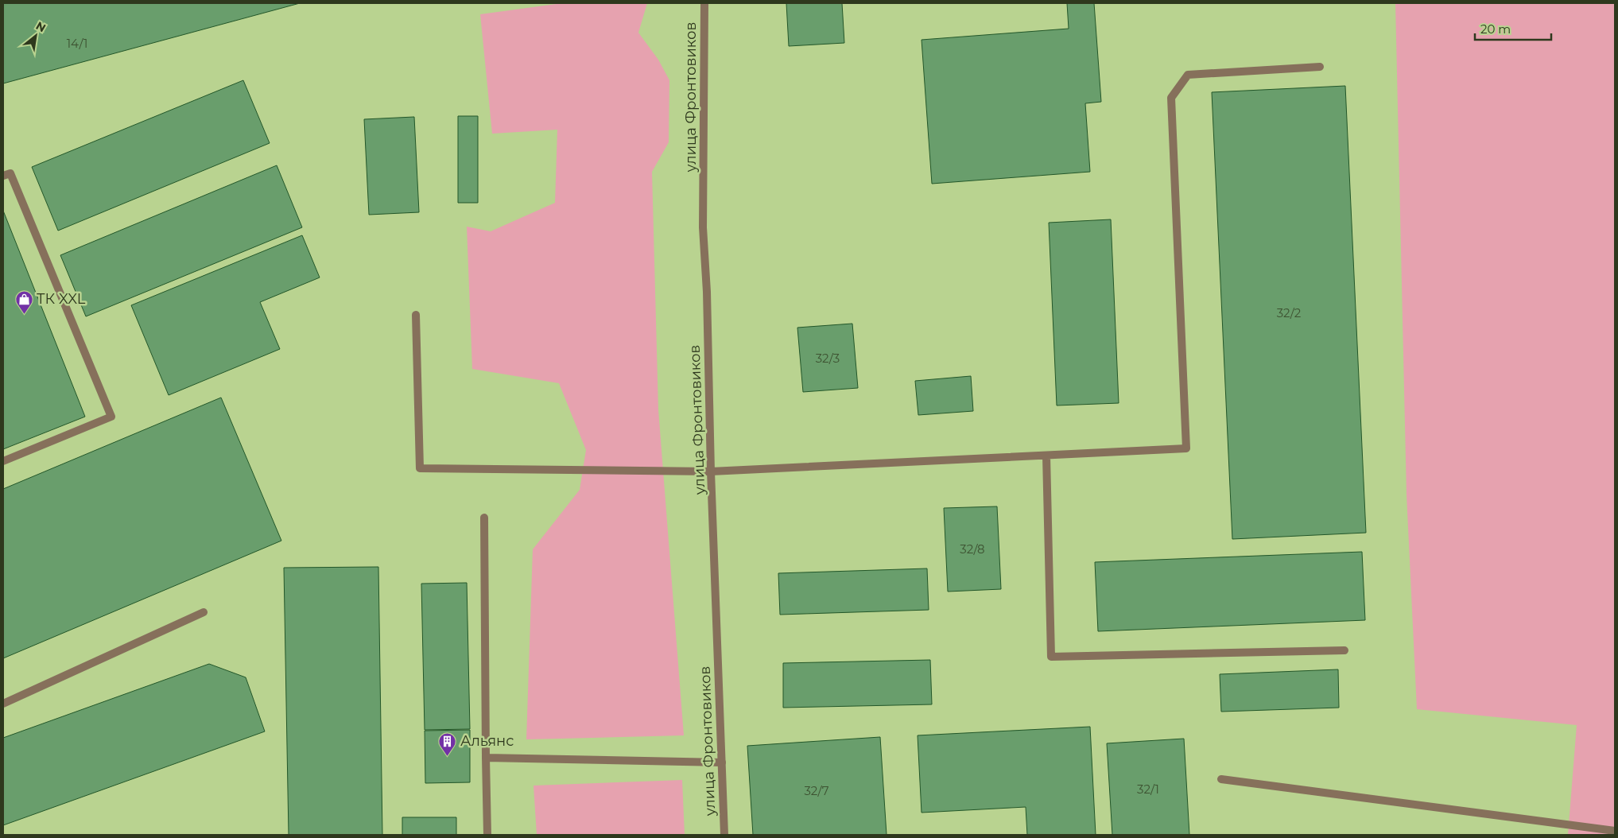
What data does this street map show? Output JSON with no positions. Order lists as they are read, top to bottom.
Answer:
{
  "streets": {
    "street": ["улица Фронтовиков"]
  },
  "places": {
    "shop": ["ТК XXL"],
    "building": ["Альянс"]
  },
  "house_numbers": [
    "14/1",
    "32/2",
    "32/3",
    "32/8",
    "32/1",
    "32/7"
  ],
  "scale_bar": "20 m",
  "north": "top right"
}
